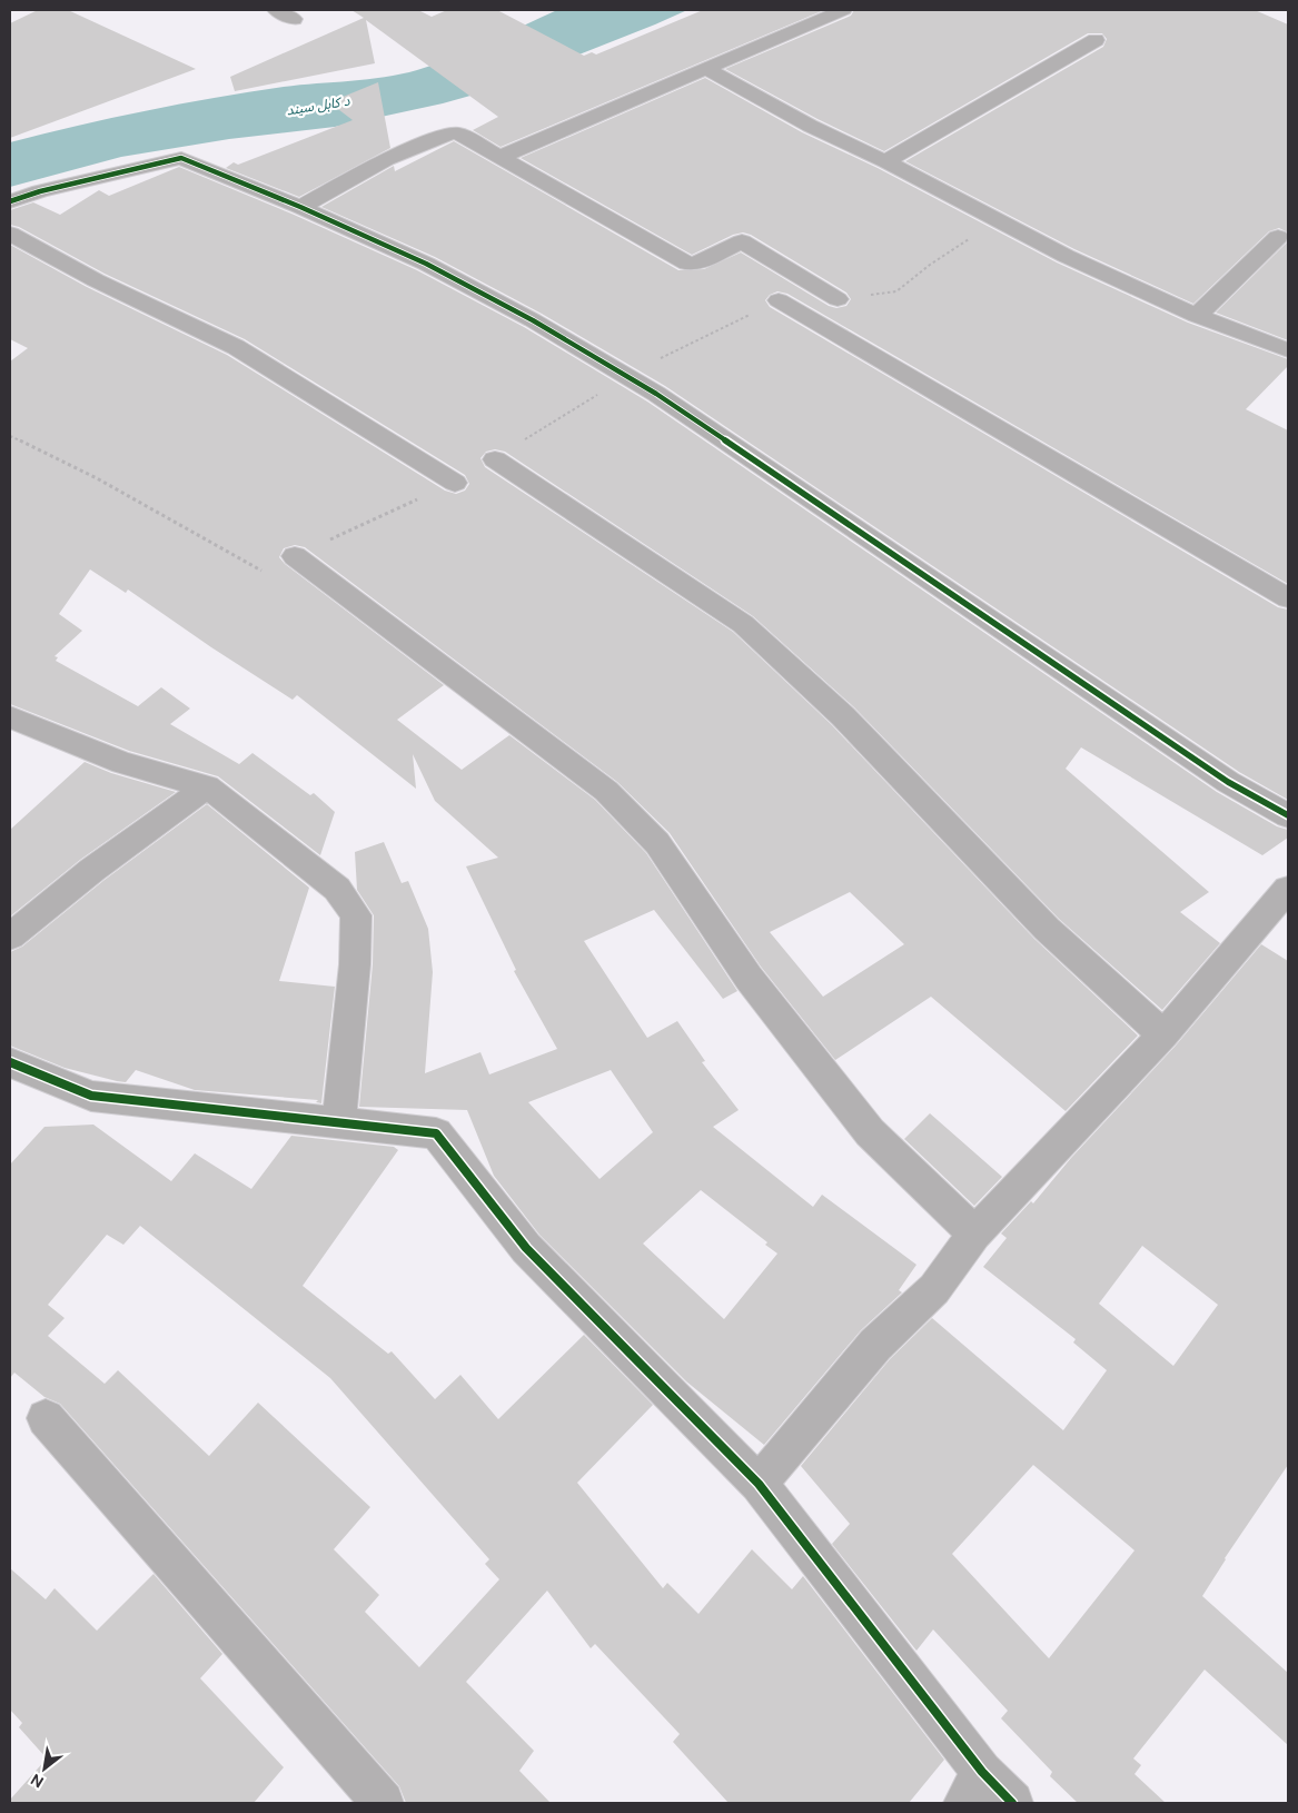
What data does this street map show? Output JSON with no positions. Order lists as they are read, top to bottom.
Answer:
{
  "water": ["د کابل سيند"],
  "north": "bottom left"
}
